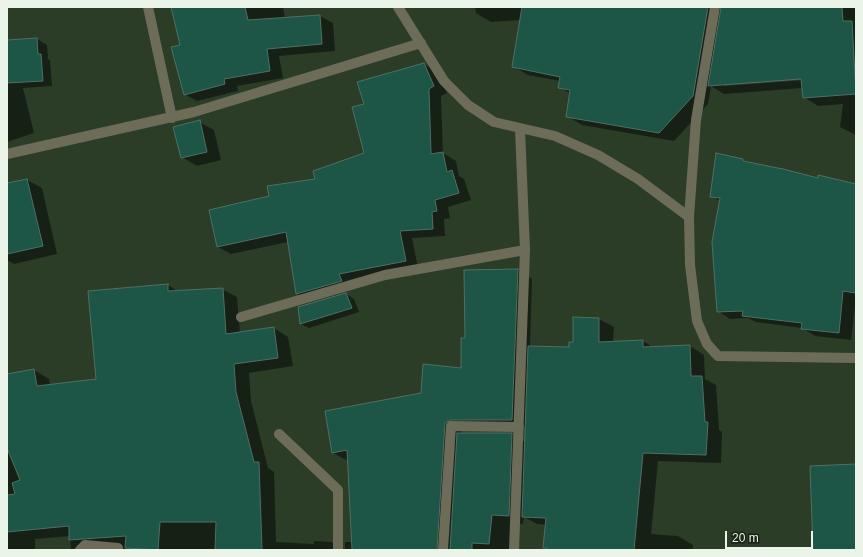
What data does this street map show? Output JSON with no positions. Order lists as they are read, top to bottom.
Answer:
{
  "scale_bar": "20 m"
}
